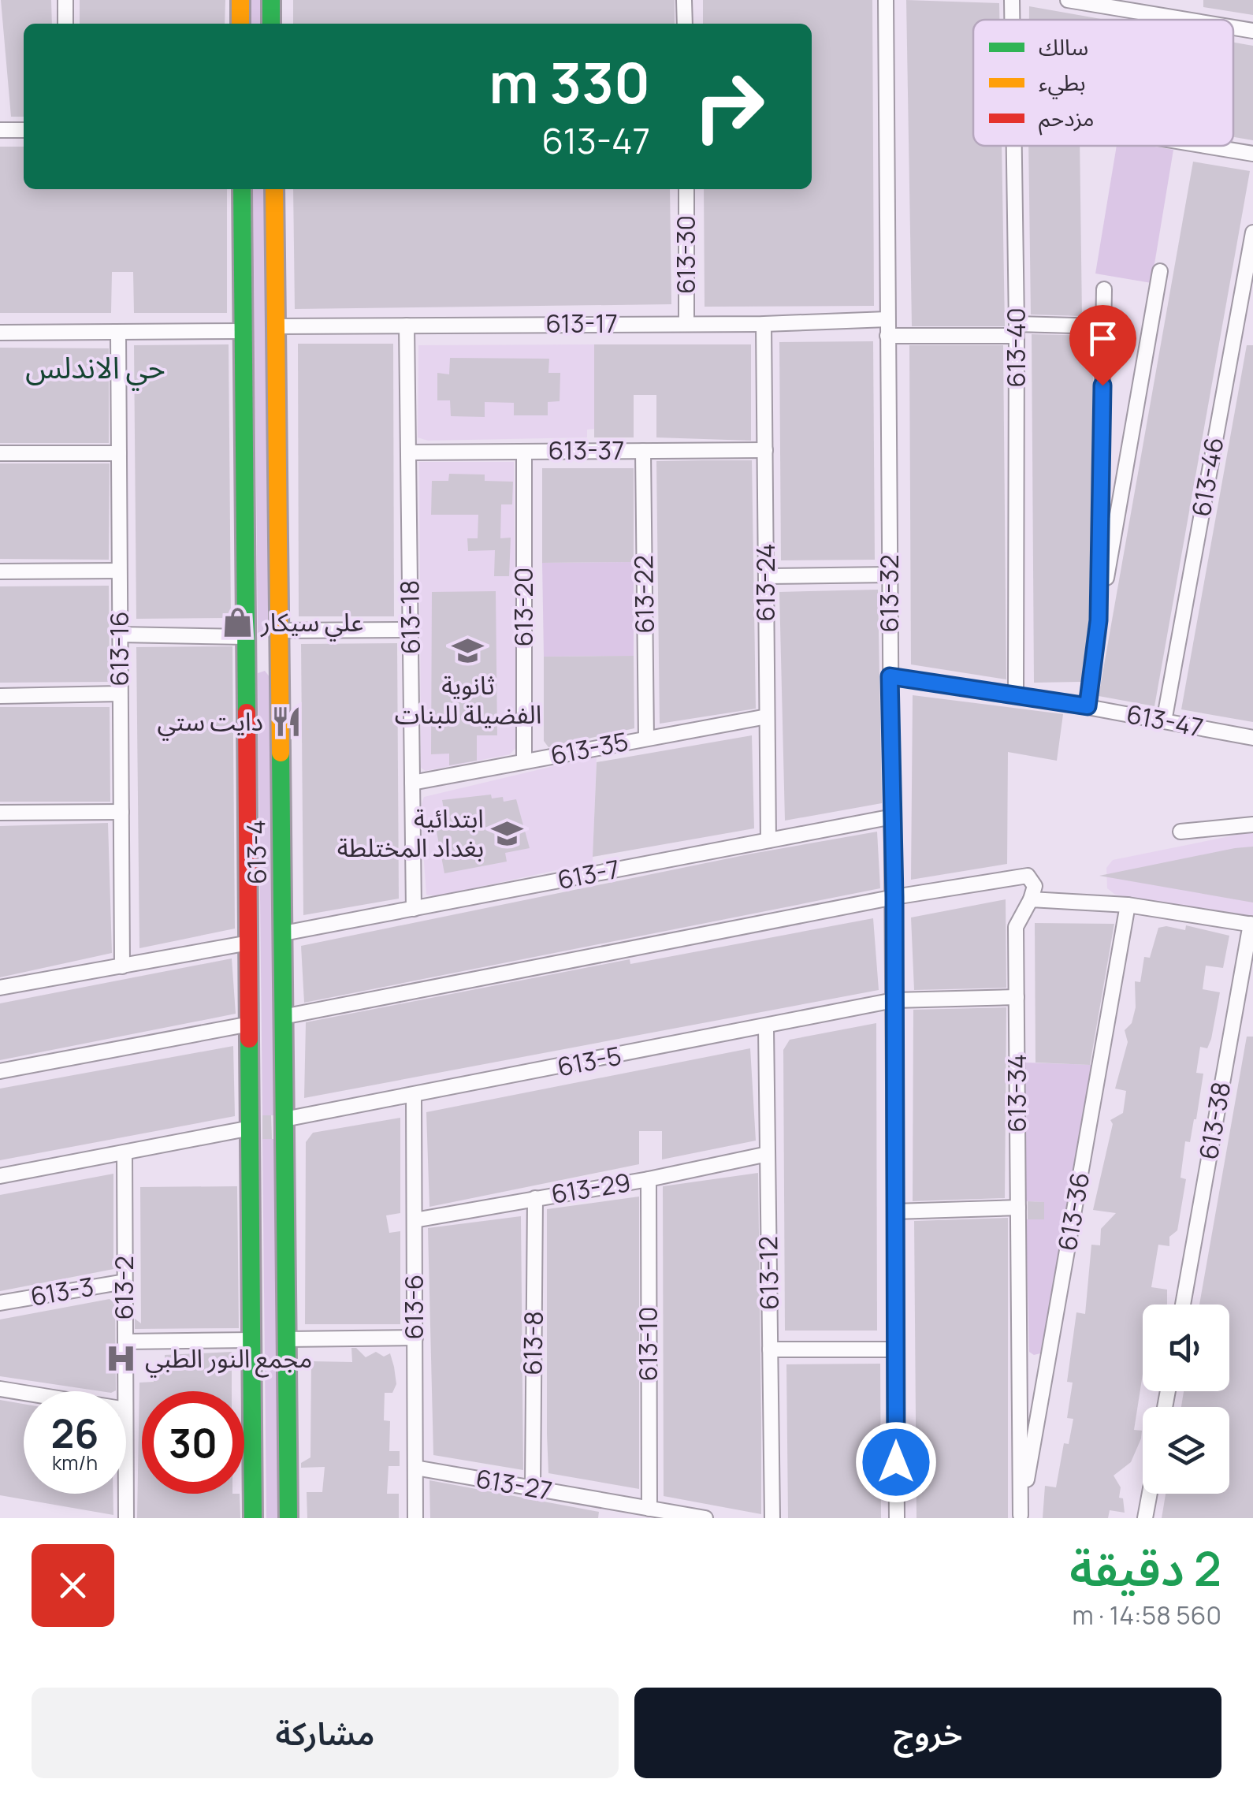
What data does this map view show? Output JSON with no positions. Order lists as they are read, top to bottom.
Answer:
{
  "streets": {
    "street": [
      "613-30",
      "613-17",
      "613-40",
      "613-37",
      "613-46",
      "613-24",
      "613-32",
      "613-22",
      "613-20",
      "613-18",
      "613-16",
      "613-47",
      "613-35",
      "613-4",
      "613-7",
      "613-5",
      "613-34",
      "613-38",
      "613-29",
      "613-36",
      "613-12",
      "613-2",
      "613-3",
      "613-6",
      "613-8",
      "613-10",
      "613-27"
    ]
  },
  "crossings": [
    ["613-30", "613-17"],
    ["613-17", "613-24"],
    ["613-17", "613-32"],
    ["613-17", "613-18"],
    ["613-17", "613-4"],
    ["613-40", "613-47"],
    ["613-37", "613-24"],
    ["613-37", "613-22"],
    ["613-37", "613-20"],
    ["613-37", "613-18"],
    ["613-46", "613-47"],
    ["613-24", "613-35"],
    ["613-24", "613-7"],
    ["613-32", "613-47"],
    ["613-32", "613-7"],
    ["613-32", "613-5"],
    ["613-22", "613-35"],
    ["613-20", "613-35"],
    ["613-18", "613-35"],
    ["613-18", "613-7"],
    ["613-4", "613-7"],
    ["613-4", "613-5"],
    ["613-5", "613-34"],
    ["613-5", "613-12"],
    ["613-5", "613-6"],
    ["613-34", "613-36"],
    ["613-29", "613-12"],
    ["613-29", "613-6"],
    ["613-29", "613-8"],
    ["613-29", "613-10"],
    ["613-2", "613-3"],
    ["613-6", "613-27"],
    ["613-8", "613-27"],
    ["613-10", "613-27"]
  ],
  "districts": ["حي الاندلس"],
  "places": {
    "shop": ["علي سيكار"],
    "school or university": ["ثانوية الفضيلة للبنات", "ابتدائية بغداد المختلطة"],
    "restaurant": ["دايت ستي"],
    "hospital": ["مجمع النور الطبي"]
  },
  "legend": ["سالك", "بطيء", "مزدحم"],
  "page": {
    "turn": ["330 m", "613-47"],
    "speed": "26 km/h",
    "limit": "30",
    "heading": ["2 دقيقة", "560 m · 14:58"],
    "buttons": ["خروج", "مشاركة"]
  }
}
